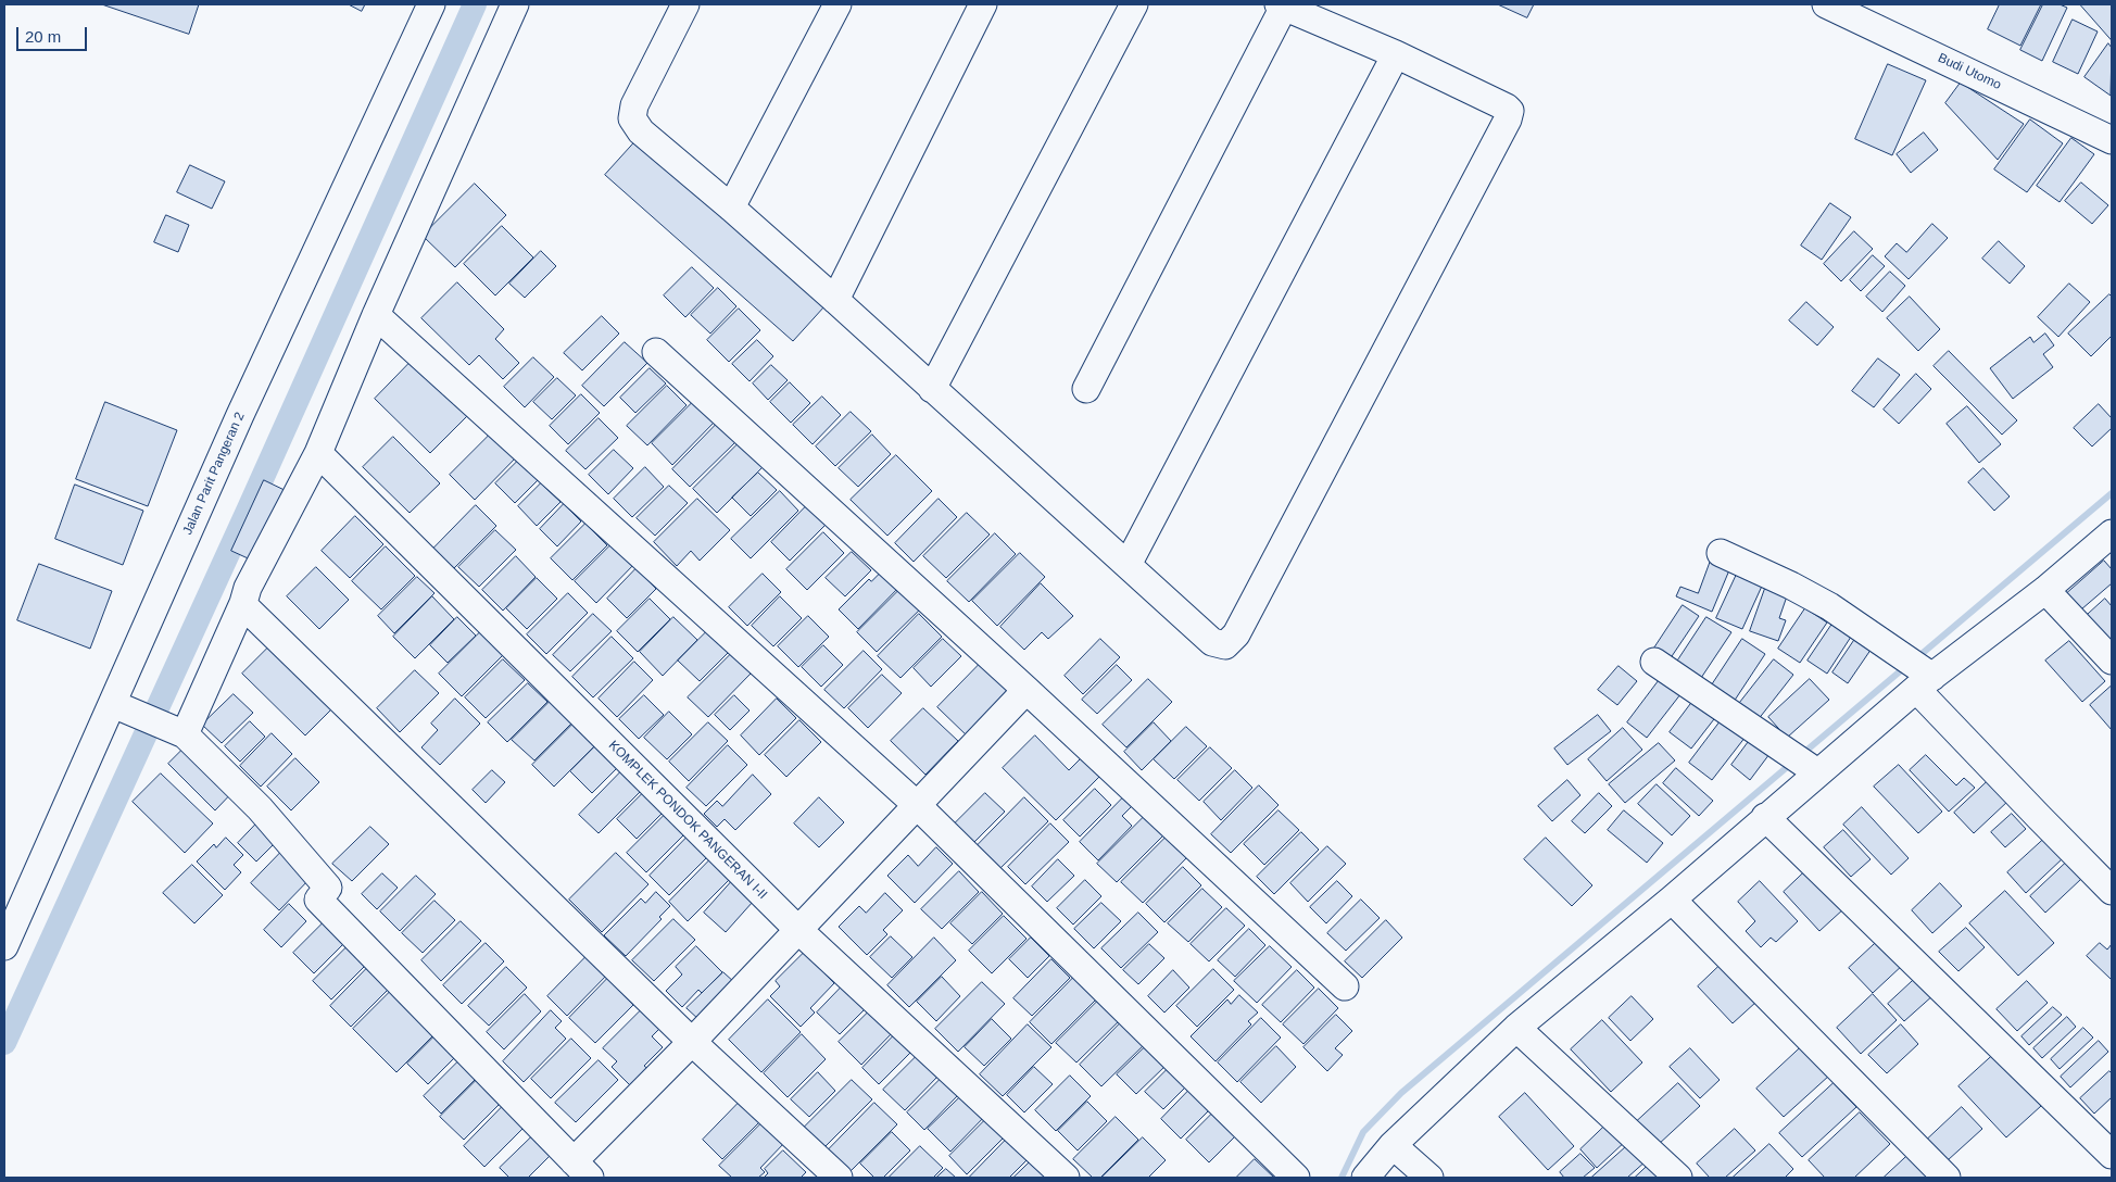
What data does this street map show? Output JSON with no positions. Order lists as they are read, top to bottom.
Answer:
{
  "streets": {
    "street": ["Budi Utomo", "Jalan Parit Pangeran 2", "KOMPLEK PONDOK PANGERAN I-II"]
  },
  "scale_bar": "20 m"
}
